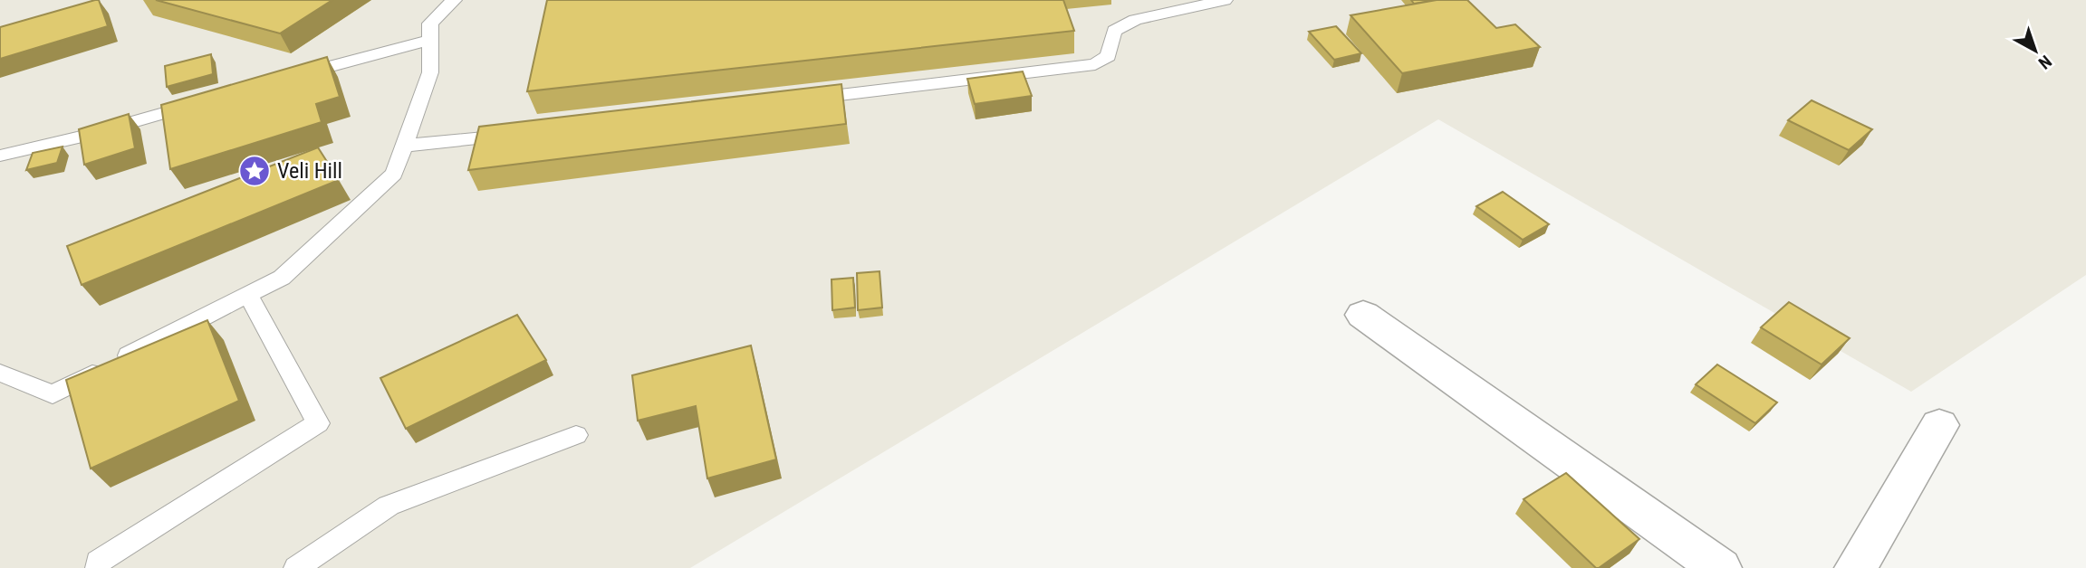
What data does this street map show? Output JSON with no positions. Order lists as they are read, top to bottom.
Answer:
{
  "places": {
    "place": ["Veli Hill"]
  },
  "north": "bottom right"
}
